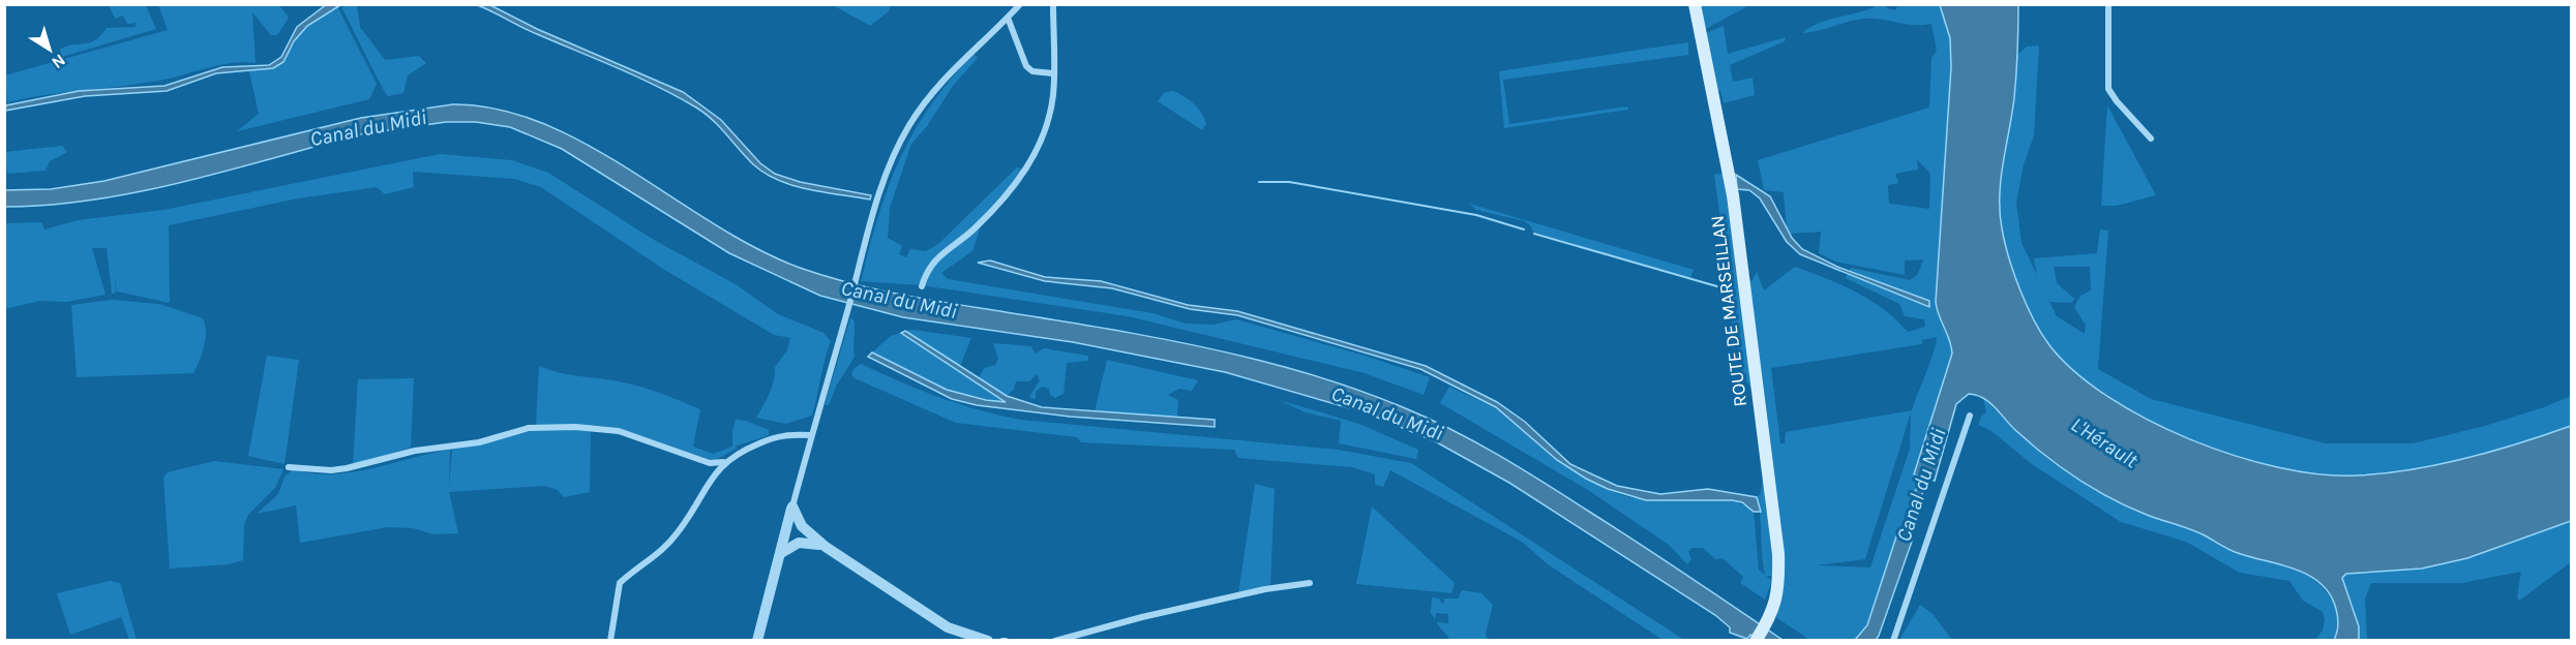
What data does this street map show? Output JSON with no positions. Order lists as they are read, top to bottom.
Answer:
{
  "streets": {
    "main road": ["ROUTE DE MARSEILLAN"]
  },
  "water": ["Canal du Midi", "L'Hérault"],
  "north": "bottom right"
}
